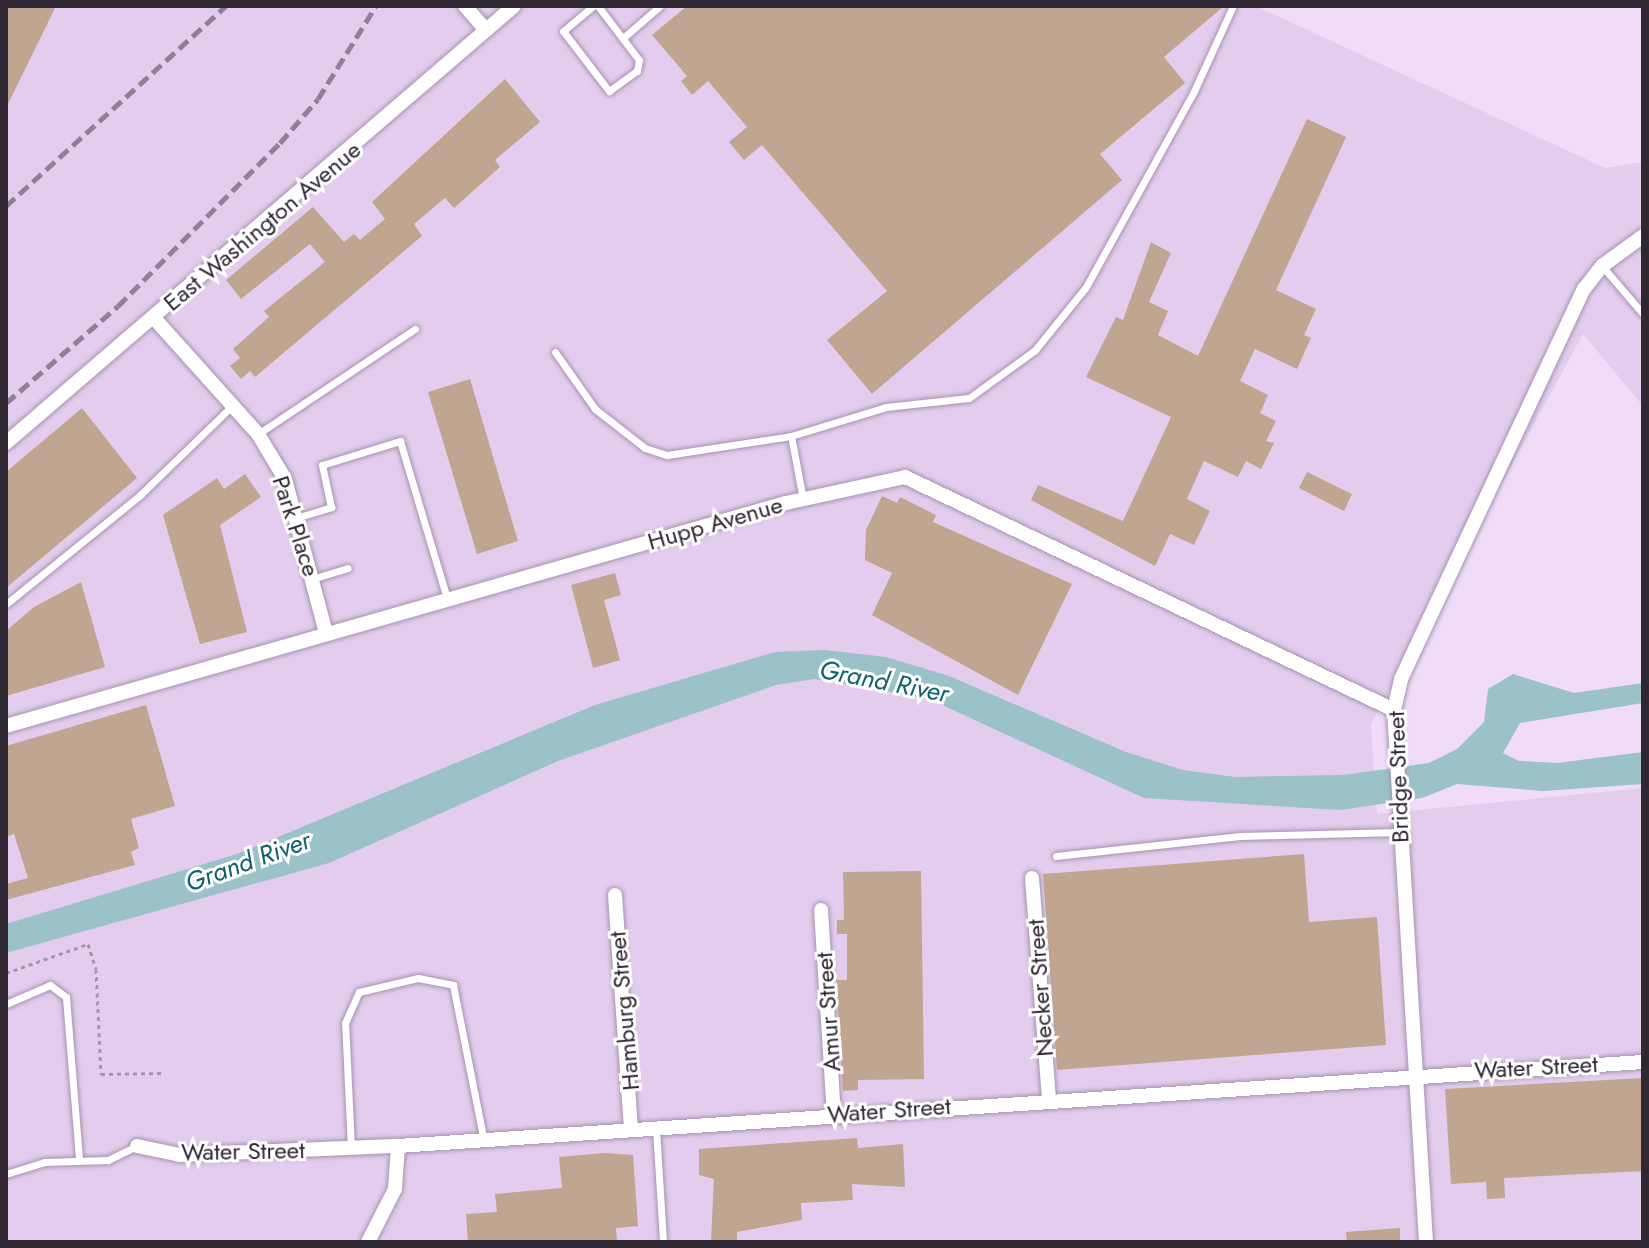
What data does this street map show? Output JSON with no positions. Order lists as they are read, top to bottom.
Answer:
{
  "streets": {
    "street": [
      "East Washington Avenue",
      "Hupp Avenue",
      "Park Place",
      "Bridge Street",
      "Necker Street",
      "Hamburg Street",
      "Amur Street",
      "Water Street"
    ]
  },
  "crossings": [
    ["East Washington Avenue", "Park Place"],
    ["Hupp Avenue", "Park Place"],
    ["Hupp Avenue", "Bridge Street"],
    ["Bridge Street", "Water Street"],
    ["Necker Street", "Water Street"],
    ["Hamburg Street", "Water Street"],
    ["Amur Street", "Water Street"]
  ],
  "water": ["Grand River"]
}
